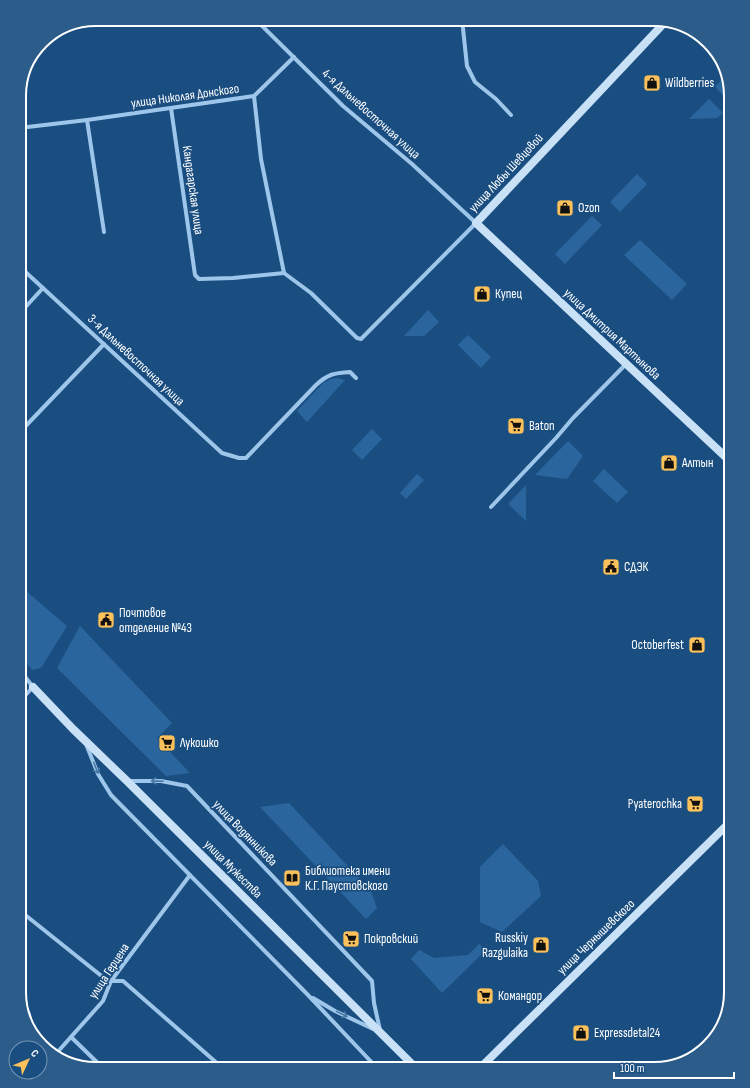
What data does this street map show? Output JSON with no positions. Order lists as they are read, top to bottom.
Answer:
{
  "streets": {
    "street": [
      "улица Николая Донского",
      "4-я Дальневосточная улица",
      "улица Любы Шевцовой",
      "Кандагарская улица",
      "улица Дмитрия Мартынова",
      "3-я Дальневосточная улица",
      "улица Водянникова",
      "улица Мужества",
      "улица Чернышевского",
      "улица Герцена"
    ]
  },
  "crossings": [
    ["улица Николая Донского", "4-я Дальневосточная улица"],
    ["улица Николая Донского", "Кандагарская улица"],
    ["4-я Дальневосточная улица", "улица Любы Шевцовой"],
    ["4-я Дальневосточная улица", "улица Дмитрия Мартынова"],
    ["улица Любы Шевцовой", "Кандагарская улица"],
    ["улица Любы Шевцовой", "улица Дмитрия Мартынова"],
    ["улица Водянникова", "улица Мужества"]
  ],
  "one_way": ["улица Водянникова"],
  "places": {
    "shop": [
      "Wildberries",
      "Ozon",
      "Купец",
      "Алтын",
      "Octoberfest",
      "Russkiy Razgulaika",
      "Expressdetal24"
    ],
    "supermarket": [
      "Baton",
      "Лукошко",
      "Pyaterochka",
      "Покровский",
      "Командор"
    ],
    "public building": ["СДЭК", "Почтовое отделение №43"],
    "library": ["Библиотека имени К.Г. Паустовского"]
  },
  "scale_bar": "100 m",
  "north": "top right"
}
